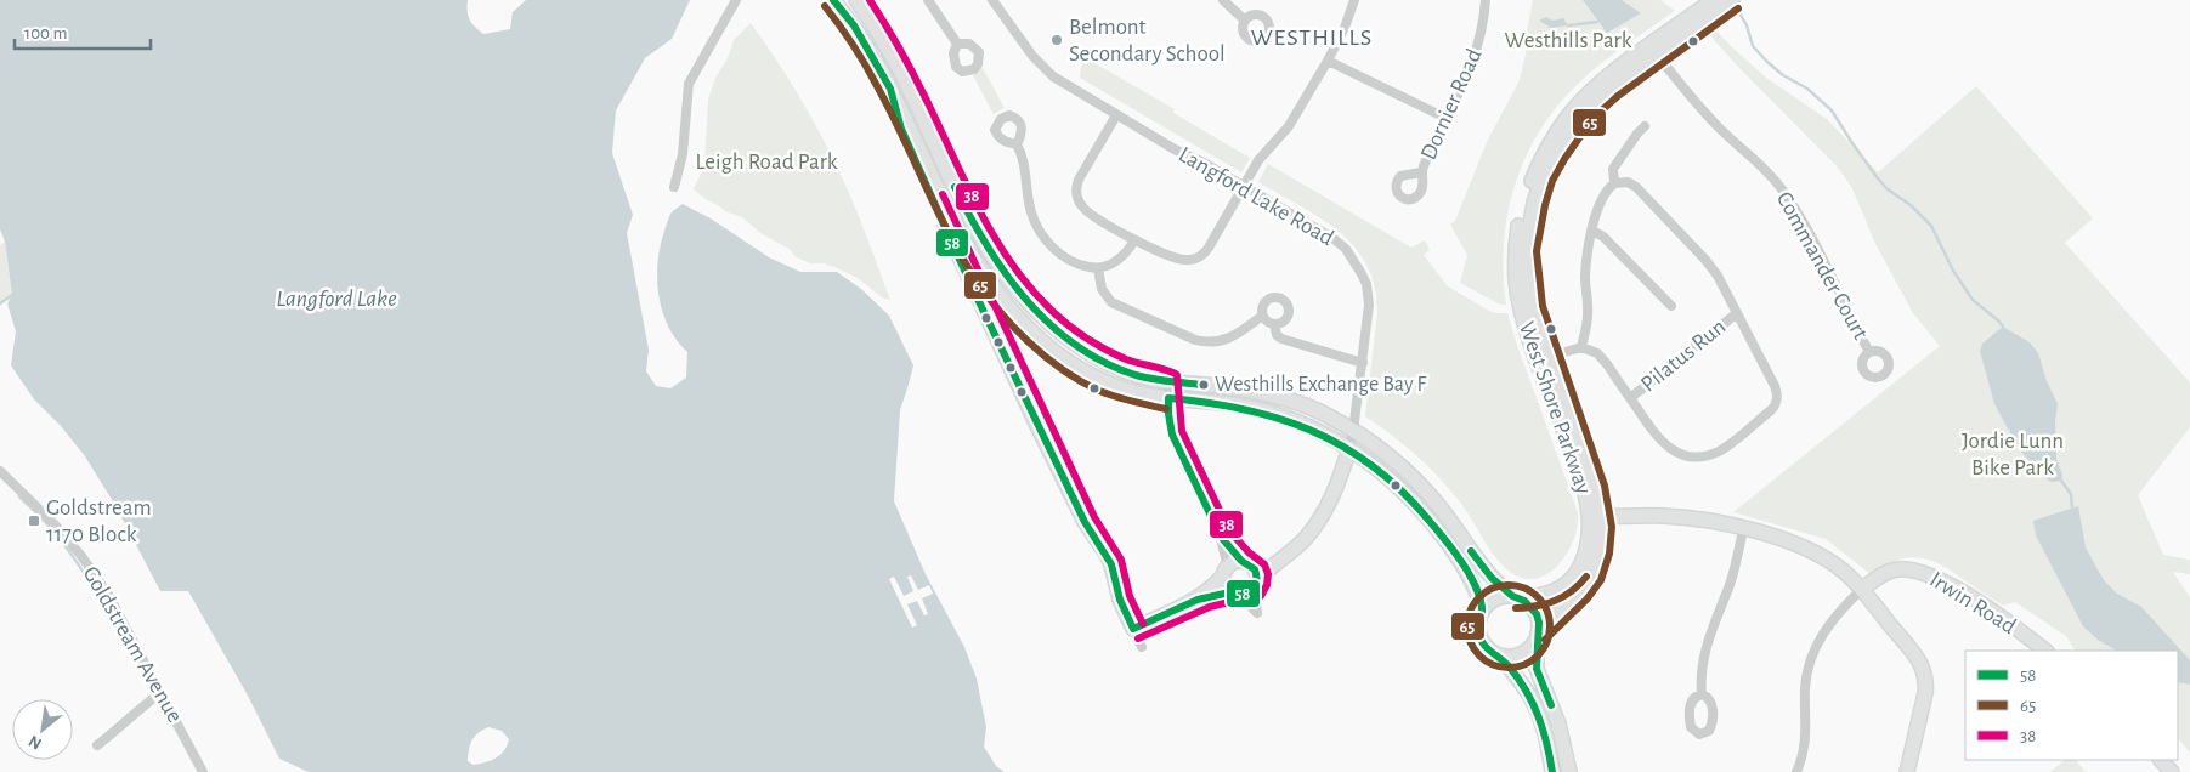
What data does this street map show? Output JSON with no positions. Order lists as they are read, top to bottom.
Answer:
{
  "streets": {
    "main road": ["Langford Lake Road", "West Shore Parkway", "Irwin Road"],
    "street": [
      "Dornier Road",
      "Commander Court",
      "Pilatus Run",
      "Goldstream Avenue"
    ]
  },
  "crossings": [
    ["Commander Court", "West Shore Parkway"]
  ],
  "districts": ["WESTHILLS"],
  "water": ["Langford Lake"],
  "parks": ["Westhills Park", "Leigh Road Park", "Jordie Lunn Bike Park"],
  "places": {
    "other": ["Belmont Secondary School", "Westhills Exchange Bay F"],
    "transit": ["Goldstream 1170 Block"]
  },
  "lines": ["transit line 58", "transit line 38", "transit line 65"],
  "legend": ["58", "65", "38"],
  "scale_bar": "100 m",
  "north": "bottom left"
}
